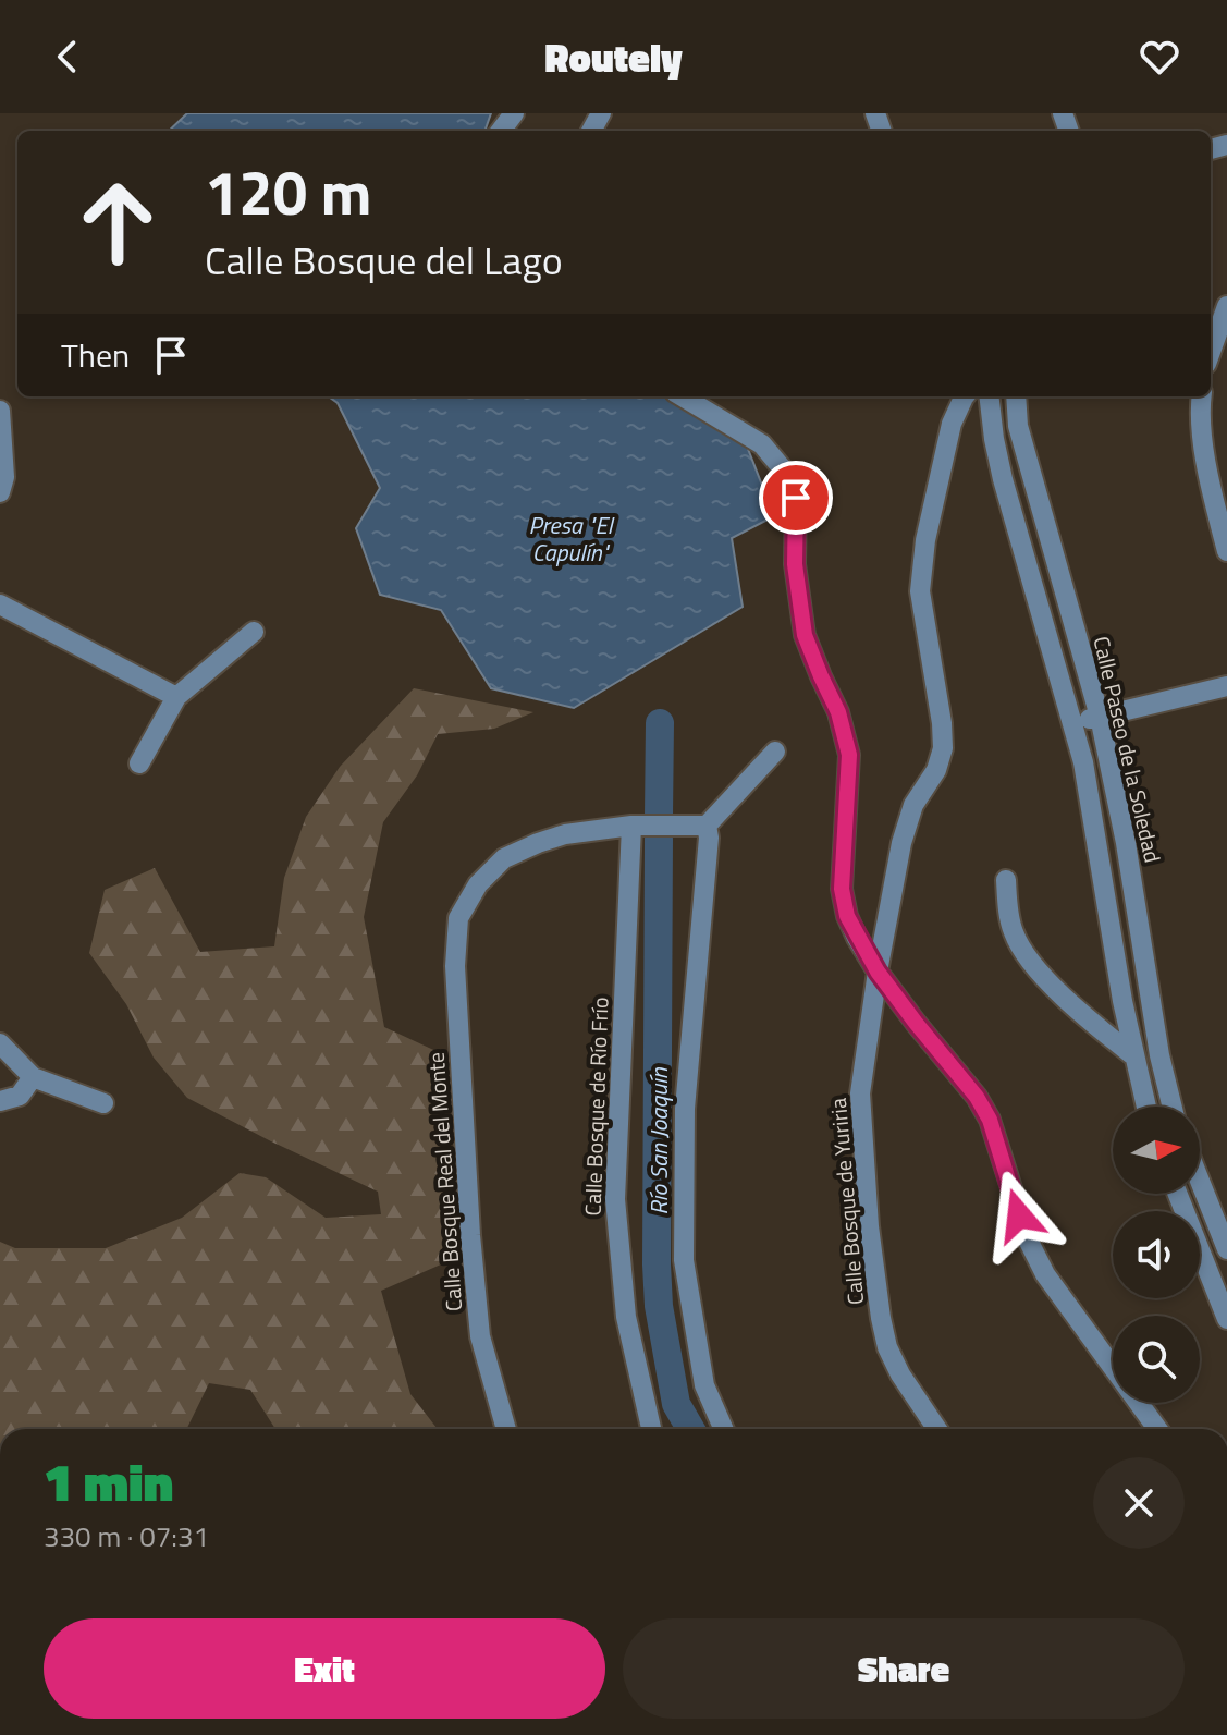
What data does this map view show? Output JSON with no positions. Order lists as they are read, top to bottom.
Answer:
{
  "streets": {
    "street": [
      "Calle Paseo de la Soledad",
      "Calle Bosque de Río Frío",
      "Calle Bosque Real del Monte",
      "Calle Bosque de Yuriria"
    ]
  },
  "crossings": [
    ["Calle Bosque de Río Frío", "Calle Bosque Real del Monte"]
  ],
  "water": ["Presa \"El Capulín\"", "Río San Joaquín"],
  "north": "right",
  "page": {
    "header": "Routely",
    "turn": ["120 m", "Calle Bosque del Lago"],
    "then": "Then",
    "heading": ["1 min", "330 m · 07:31"],
    "buttons": ["Exit", "Share"]
  }
}
